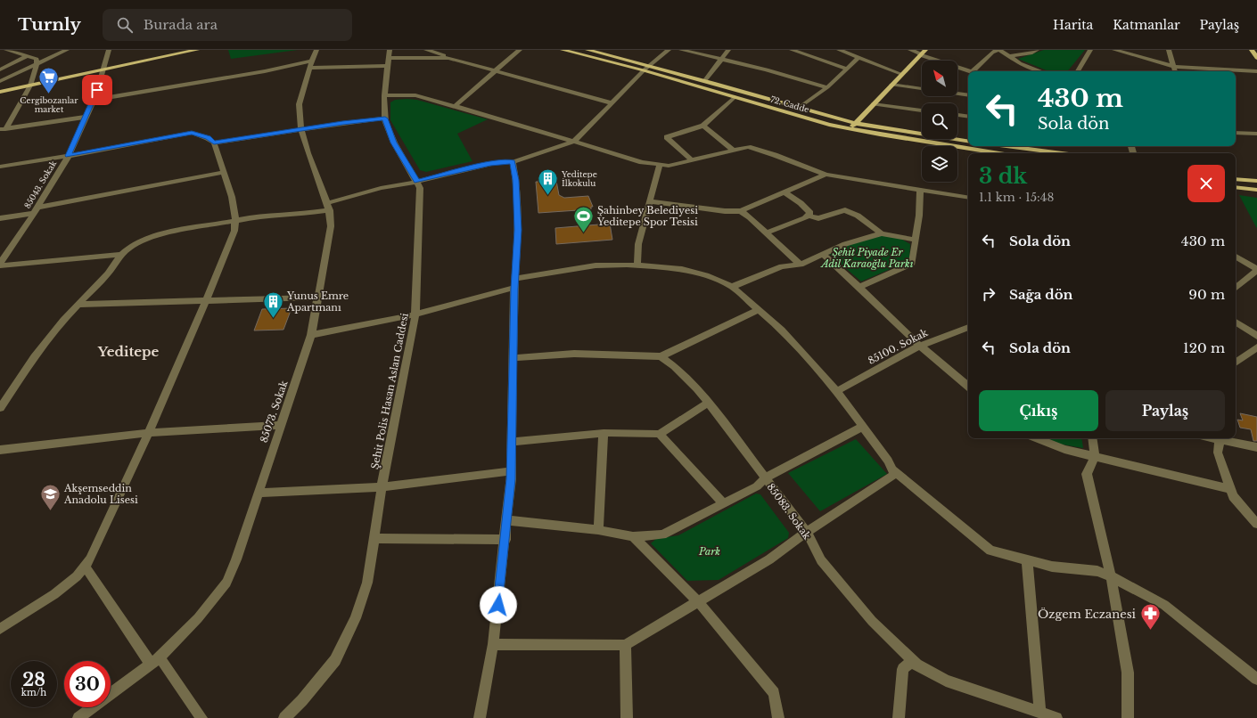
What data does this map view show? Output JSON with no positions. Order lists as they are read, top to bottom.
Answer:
{
  "streets": {
    "main road": ["72. Cadde"],
    "street": [
      "85043. Sokak",
      "85100. Sokak",
      "Şehit Polis Hasan Aslan Caddesi",
      "85073. Sokak",
      "85083. Sokak"
    ]
  },
  "districts": ["Yeditepe"],
  "parks": ["Şehit Piyade Er Adil Karaoğlu Parkı", "Park"],
  "places": {
    "supermarket": ["Cergibozanlar market"],
    "building": ["Yeditepe İlkokulu", "Yunus Emre Apartmanı"],
    "sports": ["Şahinbey Belediyesi Yeditepe Spor Tesisi"],
    "school or university": ["Akşemseddin Anadolu Lisesi"],
    "pharmacy": ["Özgem Eczanesi"]
  },
  "north": "top left",
  "page": {
    "header": "Turnly",
    "search": "Burada ara",
    "nav": ["Harita", "Katmanlar", "Paylaş"],
    "turn": ["430 m", "Sola dön"],
    "heading": ["3 dk", "1.1 km · 15:48"],
    "list": [
      {
        "name": "Sola dön",
        "value": "430 m"
      },
      {
        "name": "Sağa dön",
        "value": "90 m"
      },
      {
        "name": "Sola dön",
        "value": "120 m"
      }
    ],
    "buttons": ["Çıkış", "Paylaş"],
    "speed": "28 km/h",
    "limit": "30"
  }
}
